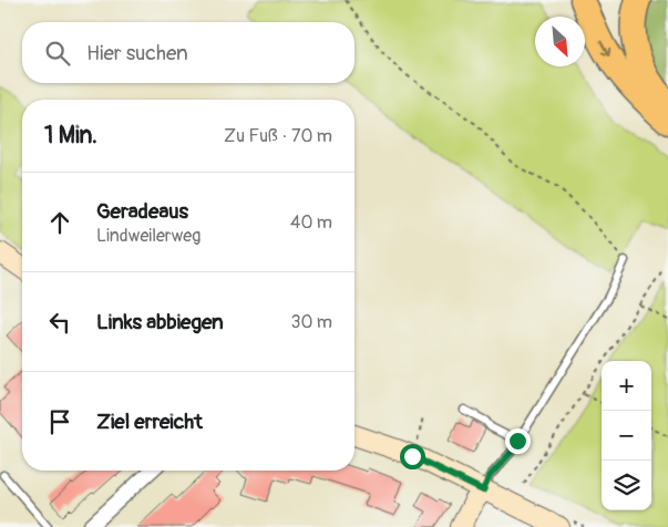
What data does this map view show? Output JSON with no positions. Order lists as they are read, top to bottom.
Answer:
{
  "north": "bottom right",
  "page": {
    "search": "Hier suchen",
    "heading": ["1 Min.", "Zu Fuß · 70 m"],
    "list": [
      ["Geradeaus", "Lindweilerweg", "40 m"],
      ["Links abbiegen", "30 m"],
      "Ziel erreicht"
    ],
    "map_buttons": ["+", "−"]
  }
}
